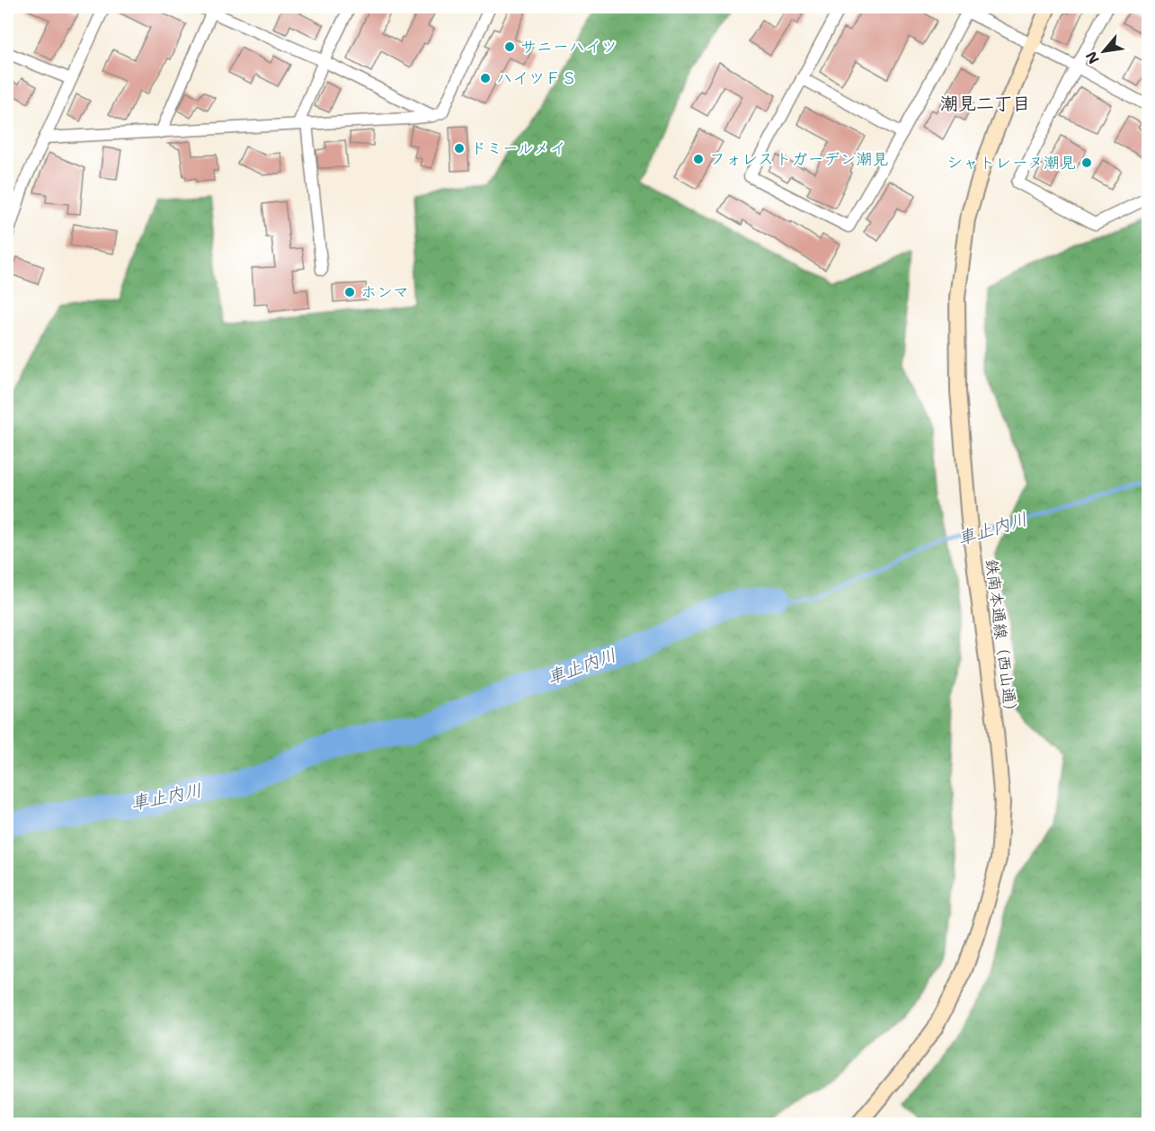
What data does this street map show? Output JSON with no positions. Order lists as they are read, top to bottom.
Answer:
{
  "streets": {
    "street": ["鉄南本通線（西山通）"]
  },
  "districts": ["潮見二丁目"],
  "water": ["車止内川"],
  "places": [
    "サニーハイツ",
    "ハイツＦＳ",
    "ドミールメイ",
    "フォレストガーデン潮見",
    "シャトレーヌ潮見",
    "ホンマ"
  ],
  "north": "bottom left"
}
